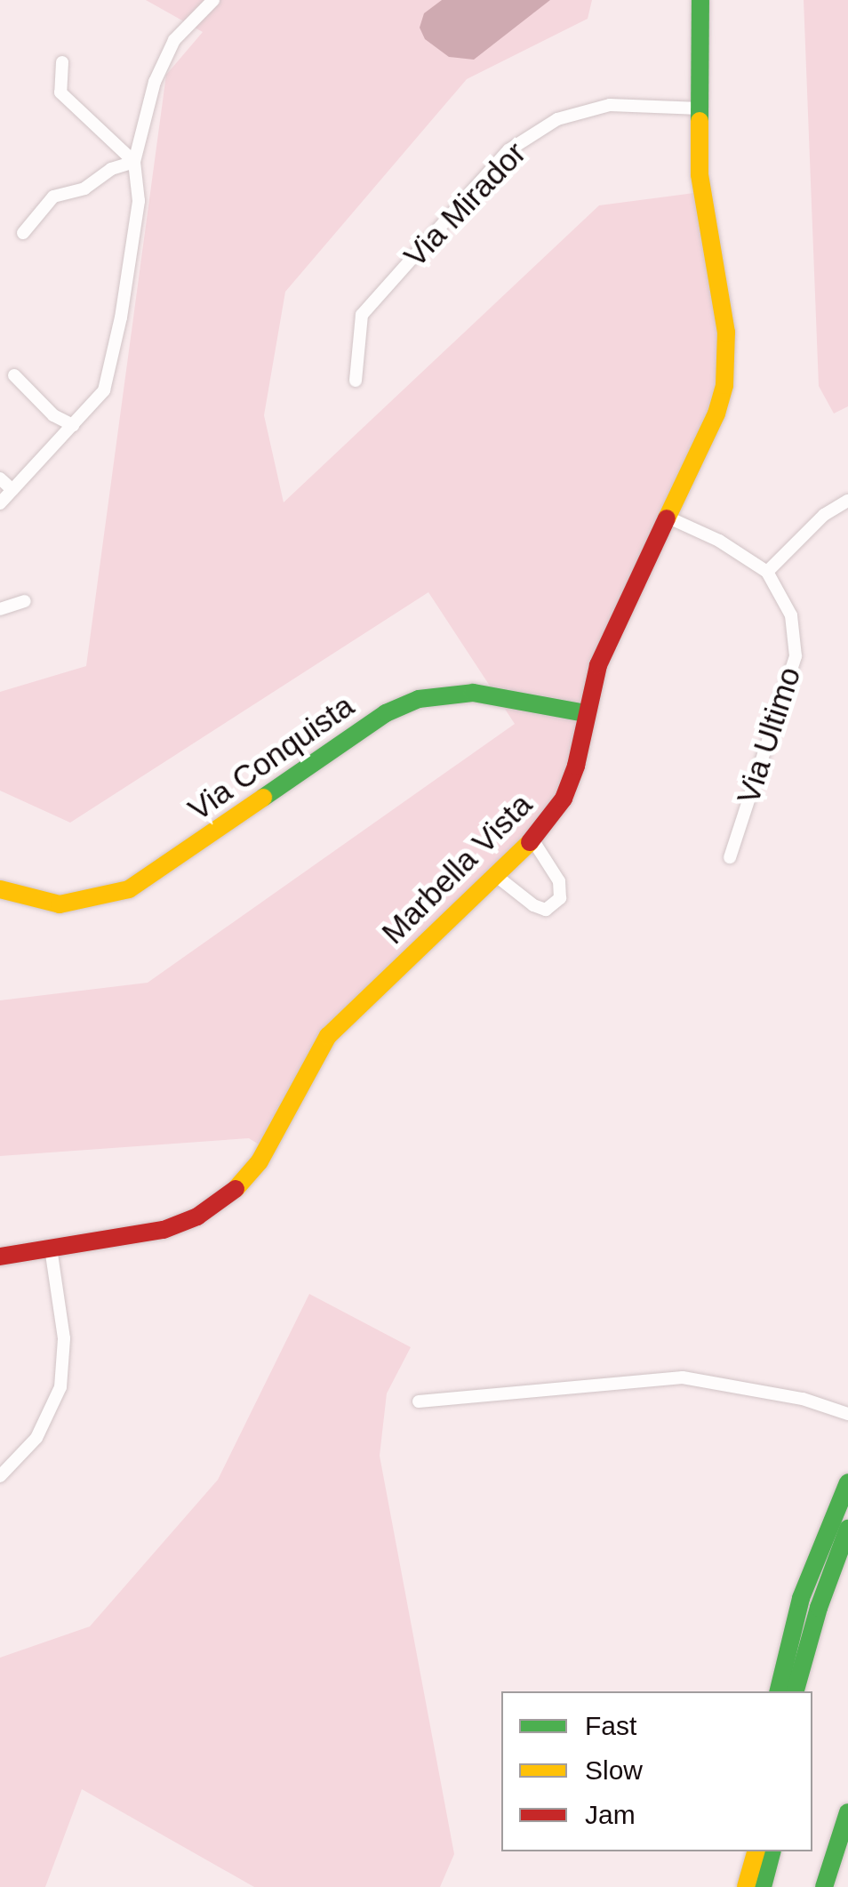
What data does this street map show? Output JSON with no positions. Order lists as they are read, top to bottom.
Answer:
{
  "streets": {
    "main road": ["Via Conquista", "Marbella Vista"],
    "street": ["Via Mirador", "Via Ultimo"]
  },
  "crossings": [
    ["Via Mirador", "Marbella Vista"],
    ["Via Ultimo", "Marbella Vista"],
    ["Via Conquista", "Marbella Vista"]
  ],
  "legend": ["Fast", "Slow", "Jam"]
}
